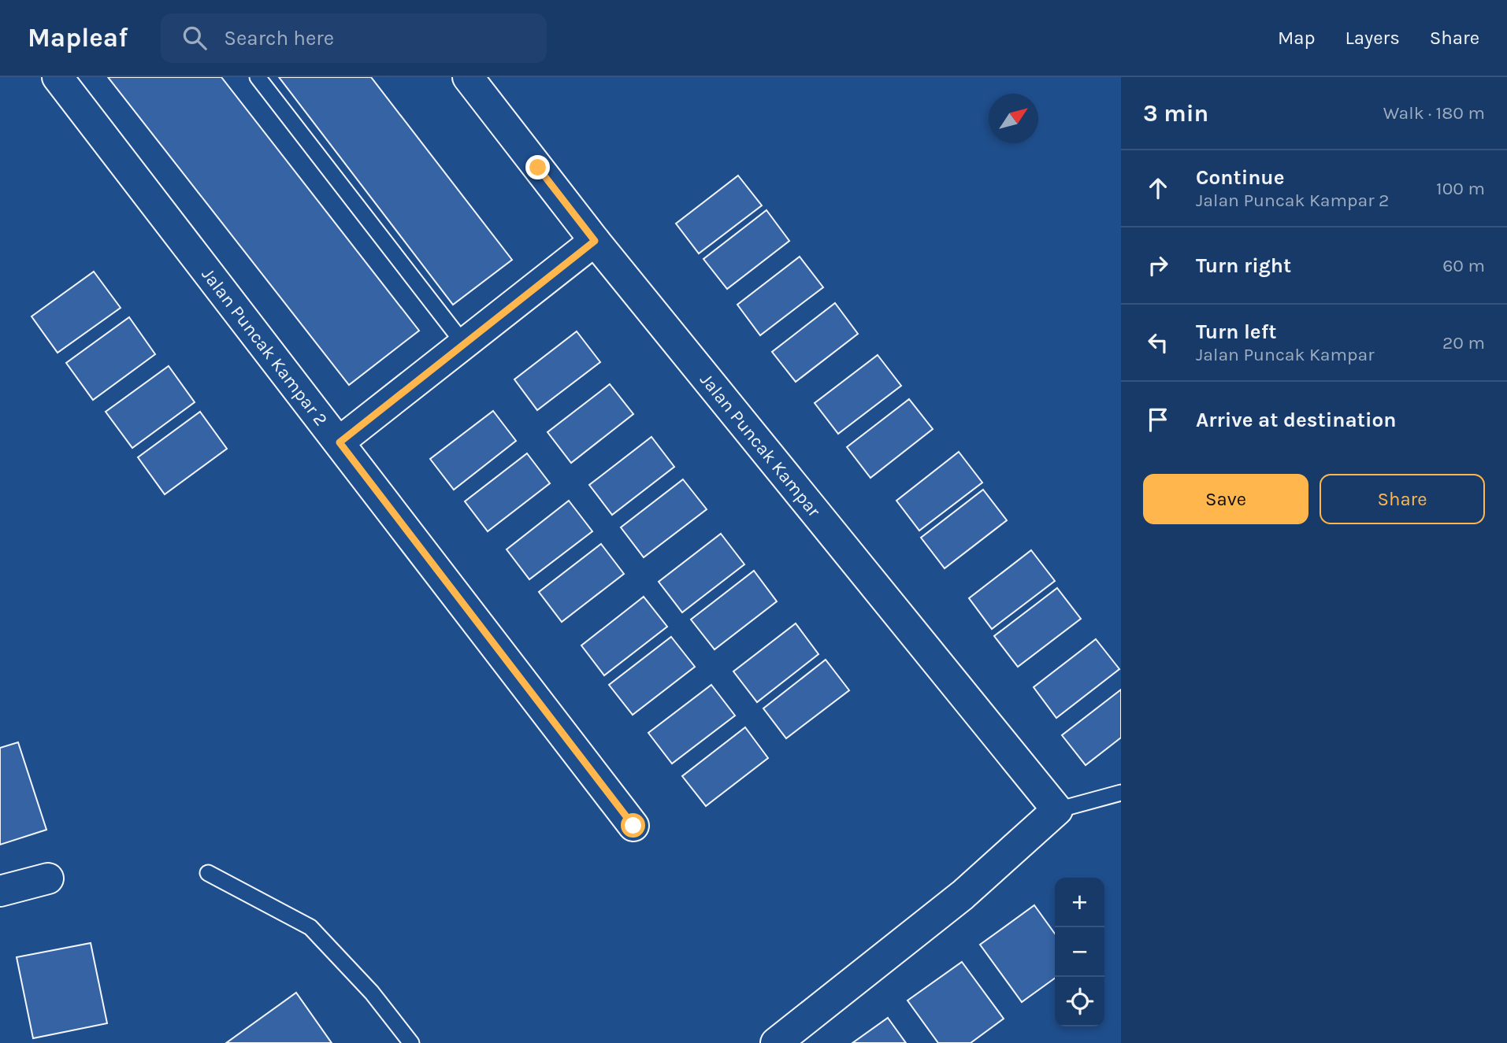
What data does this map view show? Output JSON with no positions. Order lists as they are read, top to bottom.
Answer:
{
  "streets": {
    "street": ["Jalan Puncak Kampar 2", "Jalan Puncak Kampar"]
  },
  "north": "top right",
  "page": {
    "header": "Mapleaf",
    "search": "Search here",
    "nav": ["Map", "Layers", "Share"],
    "heading": ["3 min", "Walk · 180 m"],
    "list": [
      ["Continue", "Jalan Puncak Kampar 2", "100 m"],
      ["Turn right", "60 m"],
      ["Turn left", "Jalan Puncak Kampar", "20 m"],
      "Arrive at destination"
    ],
    "buttons": ["Save", "Share"],
    "map_buttons": ["+", "−"]
  }
}
